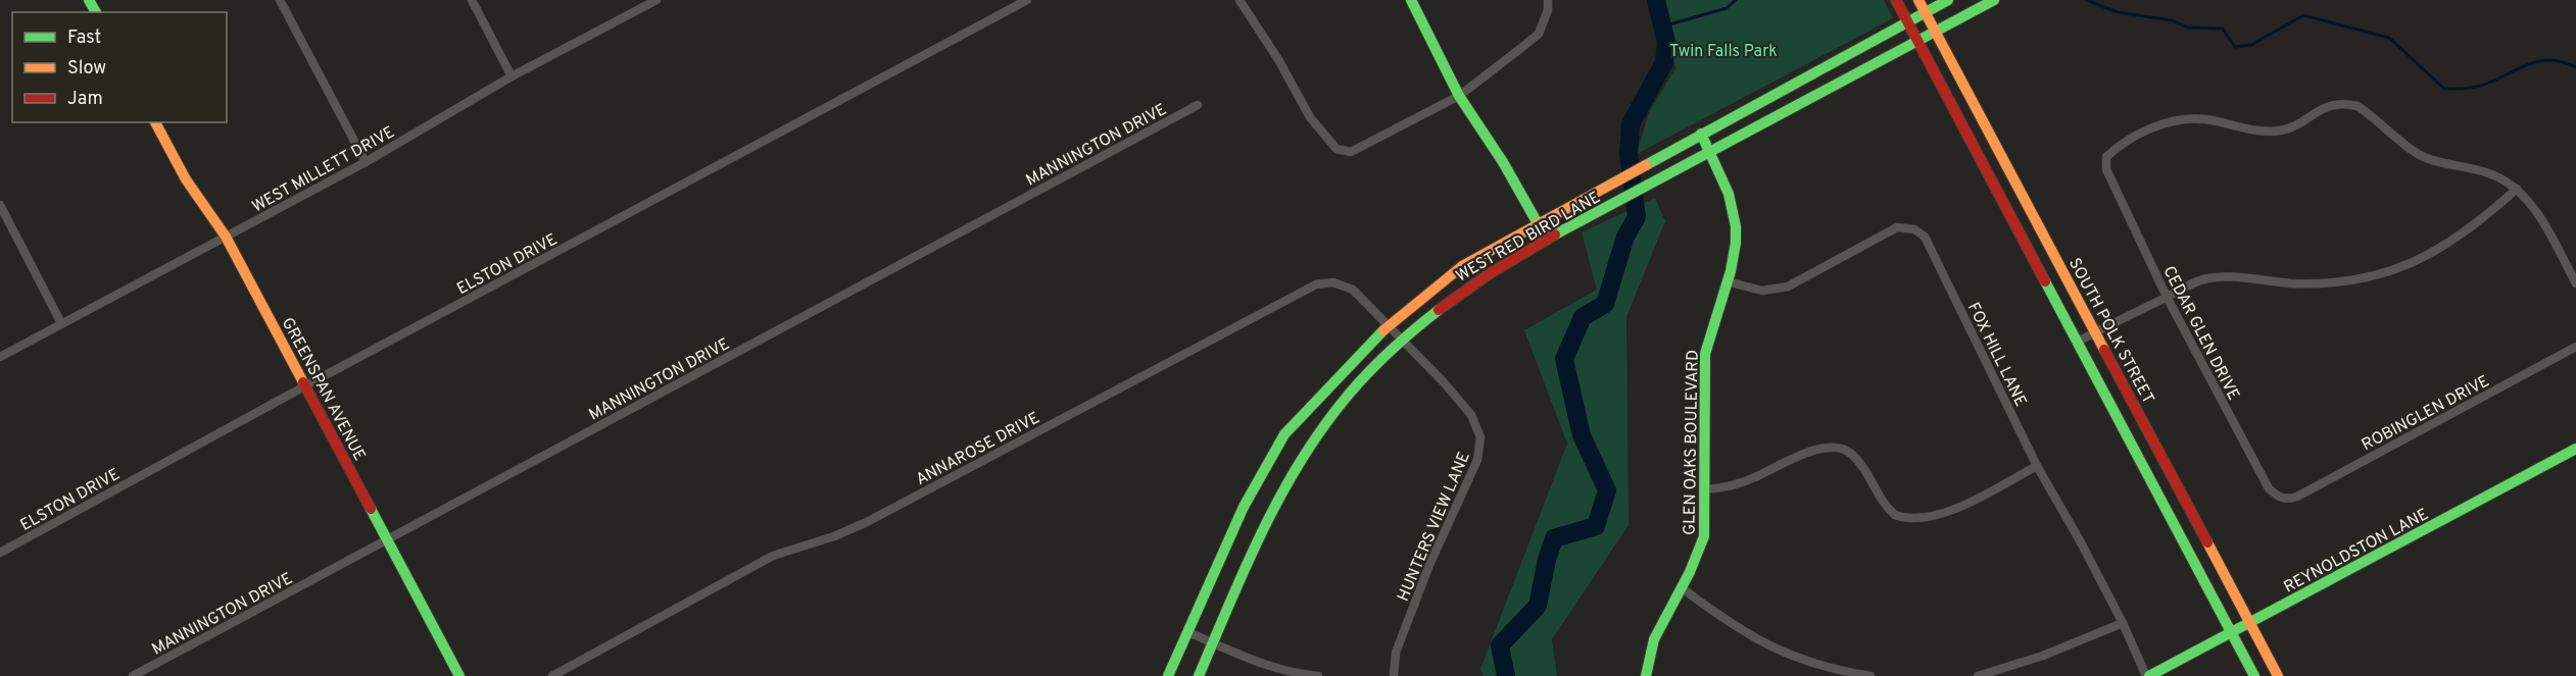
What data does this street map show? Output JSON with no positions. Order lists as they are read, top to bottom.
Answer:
{
  "streets": {
    "main road": [
      "WEST RED BIRD LANE",
      "SOUTH POLK STREET",
      "GREENSPAN AVENUE",
      "GLEN OAKS BOULEVARD",
      "REYNOLDSTON LANE"
    ],
    "street": [
      "MANNINGTON DRIVE",
      "WEST MILLETT DRIVE",
      "ELSTON DRIVE",
      "CEDAR GLEN DRIVE",
      "FOX HILL LANE",
      "ROBINGLEN DRIVE",
      "ANNAROSE DRIVE",
      "HUNTERS VIEW LANE"
    ]
  },
  "crossings": [
    ["MANNINGTON DRIVE", "GREENSPAN AVENUE"],
    ["WEST MILLETT DRIVE", "GREENSPAN AVENUE"],
    ["WEST RED BIRD LANE", "SOUTH POLK STREET"],
    ["WEST RED BIRD LANE", "GLEN OAKS BOULEVARD"],
    ["WEST RED BIRD LANE", "ANNAROSE DRIVE"],
    ["WEST RED BIRD LANE", "HUNTERS VIEW LANE"],
    ["ELSTON DRIVE", "GREENSPAN AVENUE"],
    ["SOUTH POLK STREET", "REYNOLDSTON LANE"],
    ["CEDAR GLEN DRIVE", "ROBINGLEN DRIVE"],
    ["FOX HILL LANE", "GLEN OAKS BOULEVARD"],
    ["FOX HILL LANE", "REYNOLDSTON LANE"],
    ["ANNAROSE DRIVE", "HUNTERS VIEW LANE"]
  ],
  "parks": ["Twin Falls Park"],
  "legend": ["Fast", "Slow", "Jam"]
}
